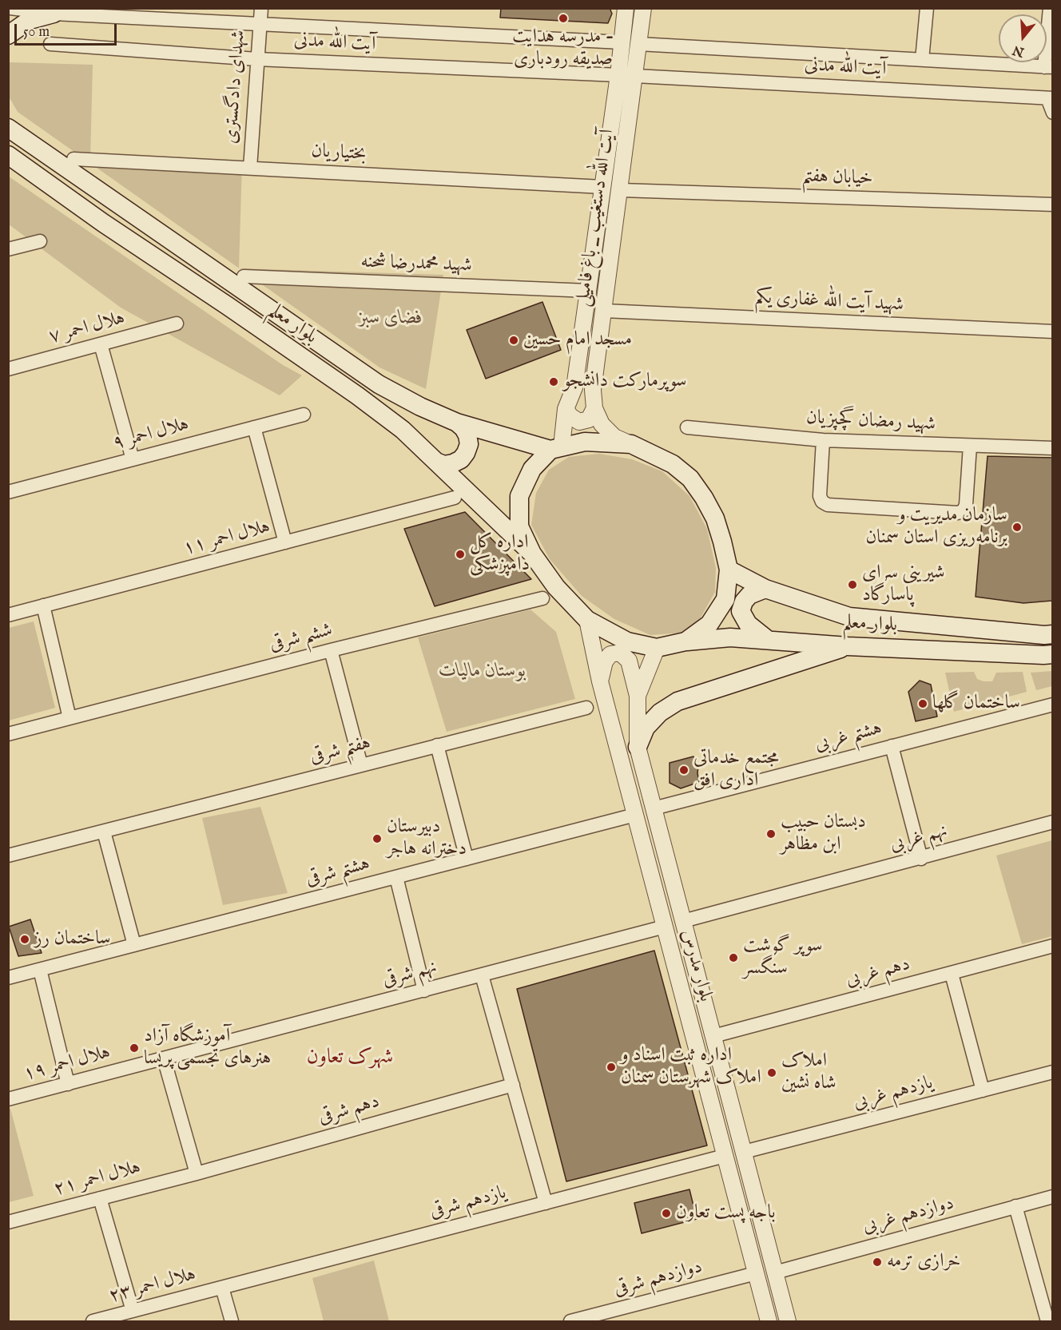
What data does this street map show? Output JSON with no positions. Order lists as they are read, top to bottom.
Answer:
{
  "streets": {
    "main road": ["بلوار معلم"],
    "street": [
      "آیت الله مدنی",
      "شهدای دادگستری",
      "بختیاریان",
      "خیابان هفتم",
      "آیت الله دستغیب _ باغ فامیلی",
      "شهید محمدرضا شحنه",
      "شهید آیت الله غفاری یکم",
      "هلال احمر ۷",
      "شهید رمضان گچپزیان",
      "هلال احمر ۹",
      "هلال احمر ۱۱",
      "ششم شرقی",
      "هشتم غربی",
      "هفتم شرقی",
      "نهم غربی",
      "هشتم شرقی",
      "بلوار مدرس",
      "دهم غربی",
      "نهم شرقی",
      "هلال احمر ۱۹",
      "یازدهم غربی",
      "دهم شرقی",
      "هلال احمر ۲۱",
      "یازدهم شرقی",
      "دوازدهم غربی",
      "دوازدهم شرقی",
      "هلال احمر ۲۳"
    ]
  },
  "crossings": [
    ["آیت الله مدنی", "شهدای دادگستری"],
    ["آیت الله مدنی", "آیت الله دستغیب _ باغ فامیلی"],
    ["شهدای دادگستری", "بختیاریان"],
    ["بختیاریان", "آیت الله دستغیب _ باغ فامیلی"],
    ["خیابان هفتم", "آیت الله دستغیب _ باغ فامیلی"],
    ["آیت الله دستغیب _ باغ فامیلی", "شهید محمدرضا شحنه"],
    ["آیت الله دستغیب _ باغ فامیلی", "شهید آیت الله غفاری یکم"],
    ["آیت الله دستغیب _ باغ فامیلی", "بلوار معلم"],
    ["بلوار معلم", "بلوار مدرس"],
    ["هشتم غربی", "بلوار مدرس"],
    ["نهم غربی", "بلوار مدرس"],
    ["هشتم شرقی", "بلوار مدرس"],
    ["بلوار مدرس", "دهم غربی"],
    ["بلوار مدرس", "نهم شرقی"],
    ["بلوار مدرس", "یازدهم غربی"],
    ["بلوار مدرس", "یازدهم شرقی"],
    ["بلوار مدرس", "دوازدهم غربی"],
    ["بلوار مدرس", "دوازدهم شرقی"],
    ["نهم شرقی", "هلال احمر ۱۹"],
    ["دهم شرقی", "هلال احمر ۲۱"],
    ["یازدهم شرقی", "هلال احمر ۲۳"]
  ],
  "districts": ["شهرک تعاون"],
  "parks": ["فضای سبز", "بوستان مالیات"],
  "places": [
    "مدرسه هدایت - صدیقه رودباری",
    "مسجد امام حسین",
    "سوپرمارکت دانشجو",
    "سازمان مدیریت و برنامه‌ریزی استان سمنان",
    "اداره کل دامپزشکی",
    "شیرینی سرای پاسارگاد",
    "ساختمان گلها",
    "مجتمع خدماتی اداری افق",
    "دبستان حبیب ابن مظاهر",
    "دبیرستان دخترانه هاجر",
    "ساختمان رز",
    "سوپر گوشت سنگسر",
    "آموزشگاه آزاد هنرهای تجسمی پریسا",
    "اداره ثبت اسناد و املاک شهرستان سمنان",
    "املاک شاه نشین",
    "باجه پست تعاون",
    "خرازی ترمه"
  ],
  "scale_bar": "50 m",
  "north": "bottom"
}
